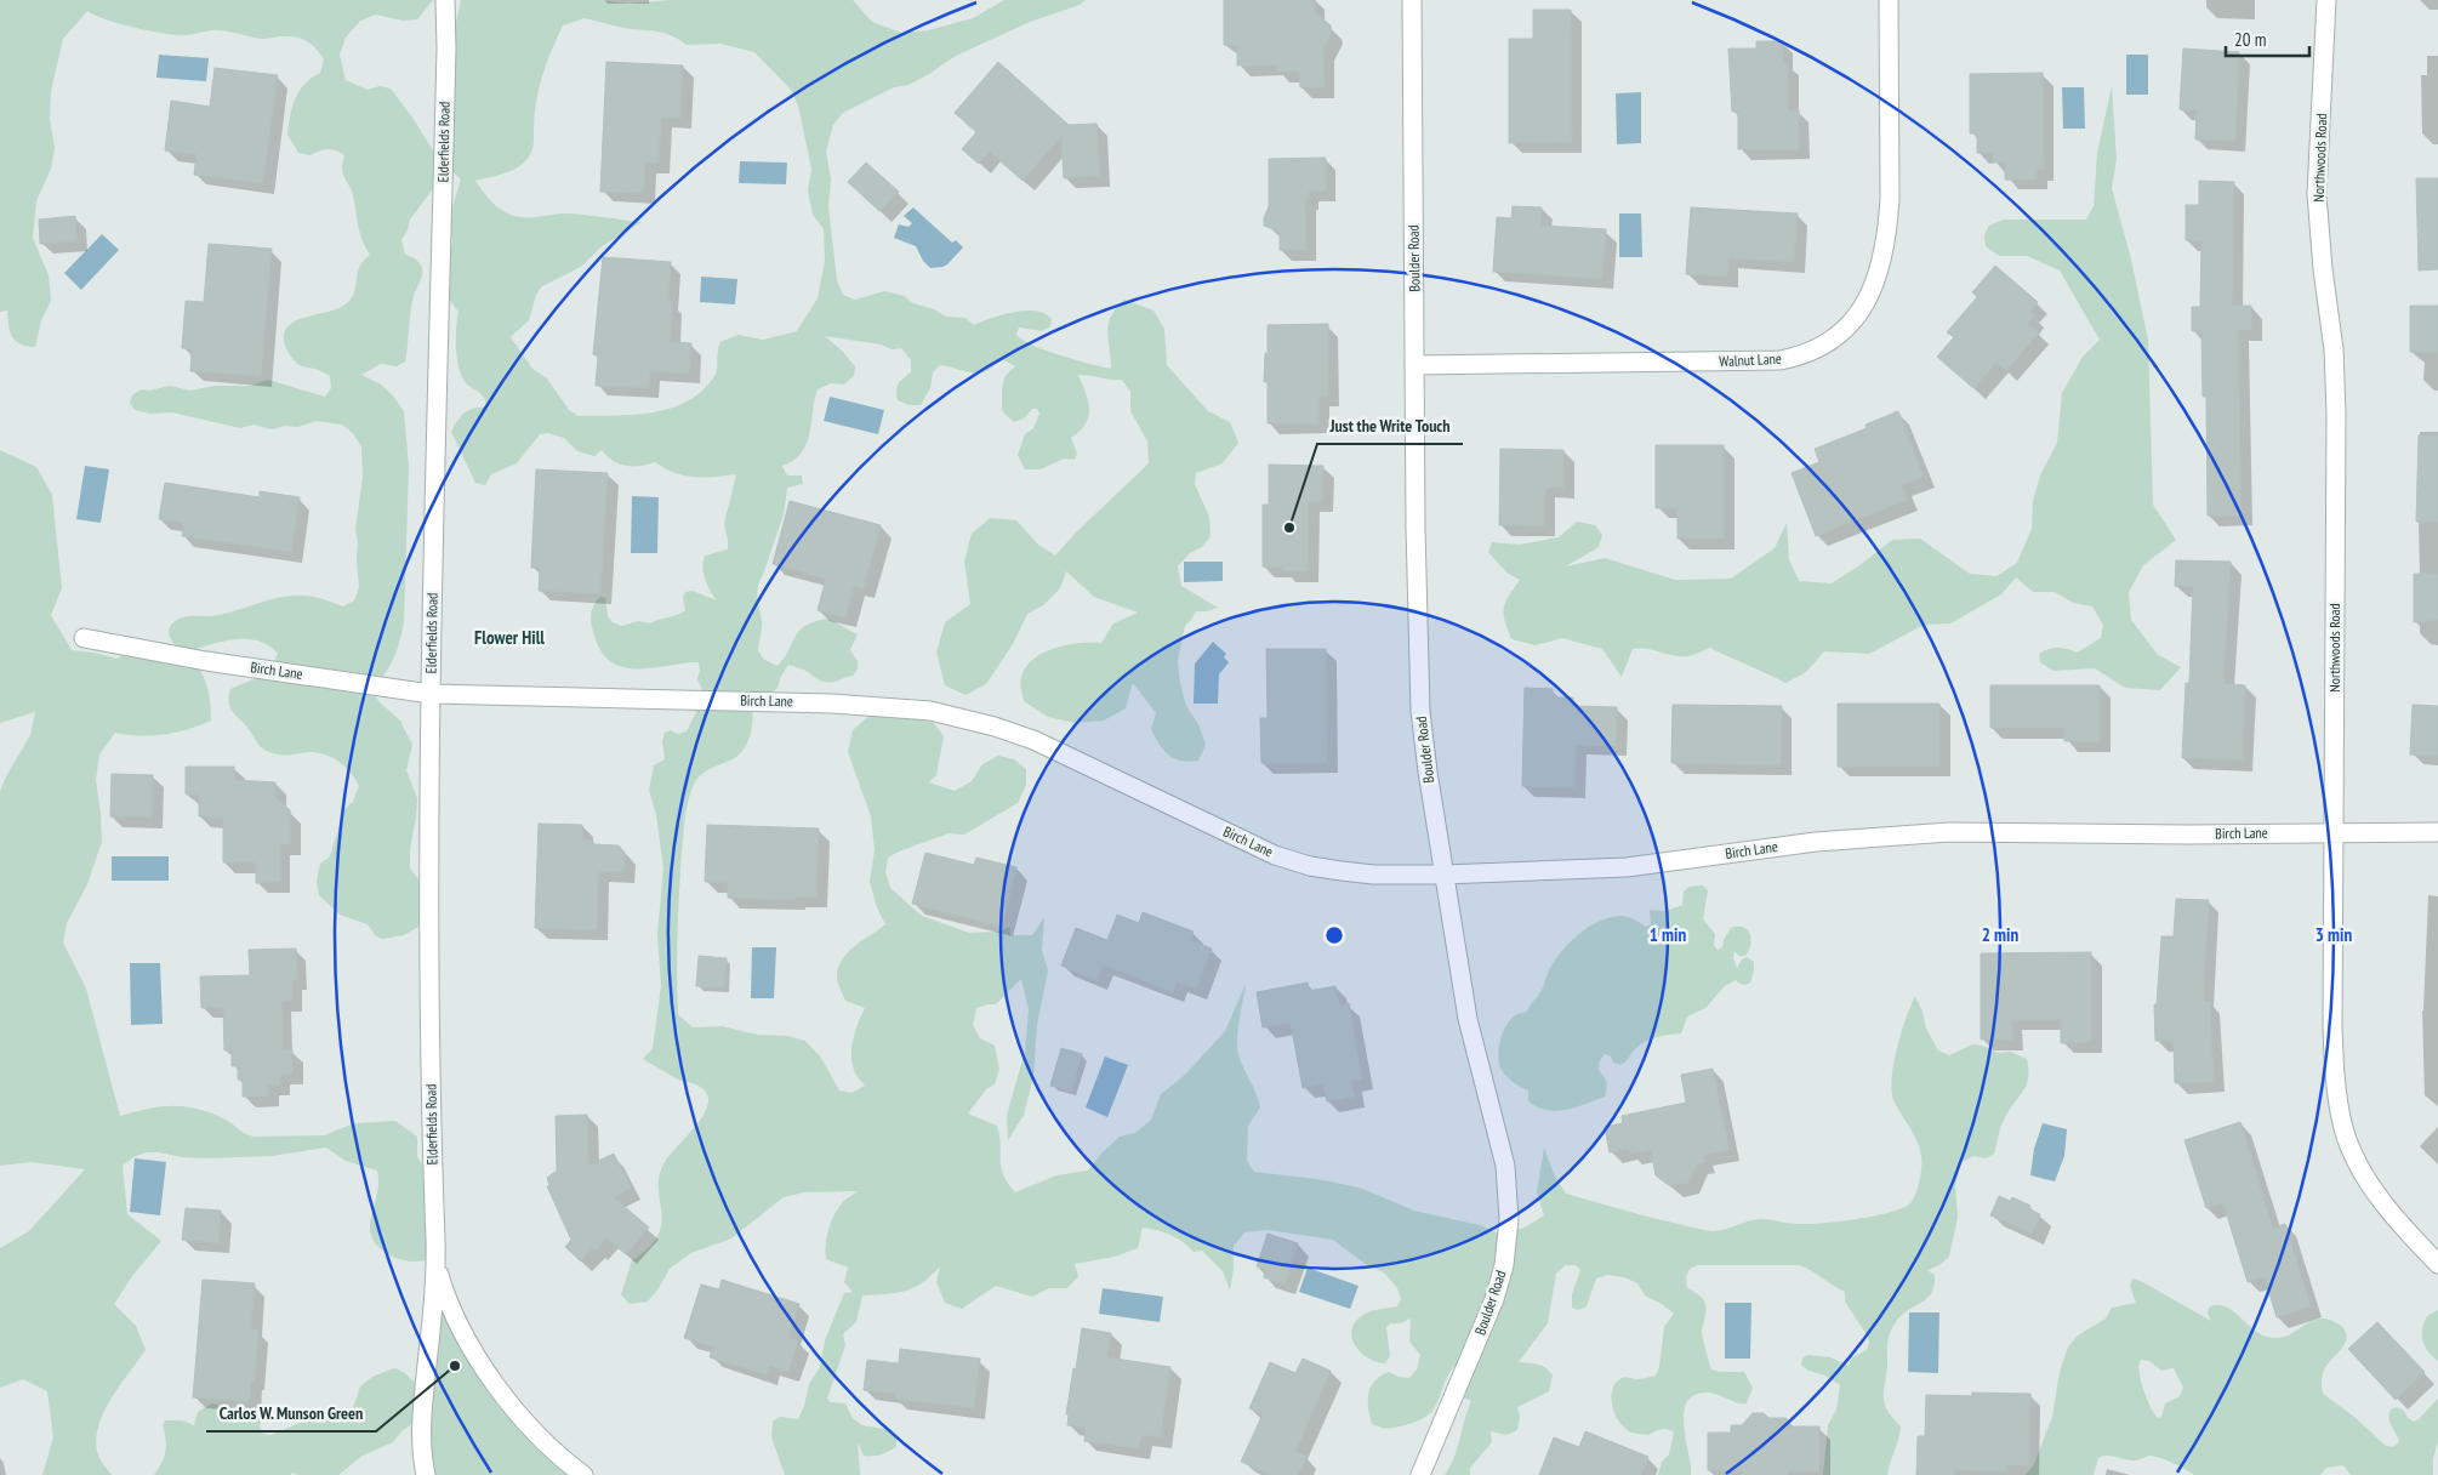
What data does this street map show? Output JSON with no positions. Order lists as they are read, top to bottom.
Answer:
{
  "streets": {
    "street": [
      "Elderfields Road",
      "Northwoods Road",
      "Boulder Road",
      "Walnut Lane",
      "Birch Lane"
    ]
  },
  "crossings": [
    ["Elderfields Road", "Birch Lane"],
    ["Northwoods Road", "Birch Lane"],
    ["Boulder Road", "Walnut Lane"],
    ["Boulder Road", "Birch Lane"]
  ],
  "districts": ["Flower Hill"],
  "places": ["Just the Write Touch", "Carlos W. Munson Green"],
  "scale_bar": "20 m",
  "rings": ["1 min", "2 min", "3 min"]
}
